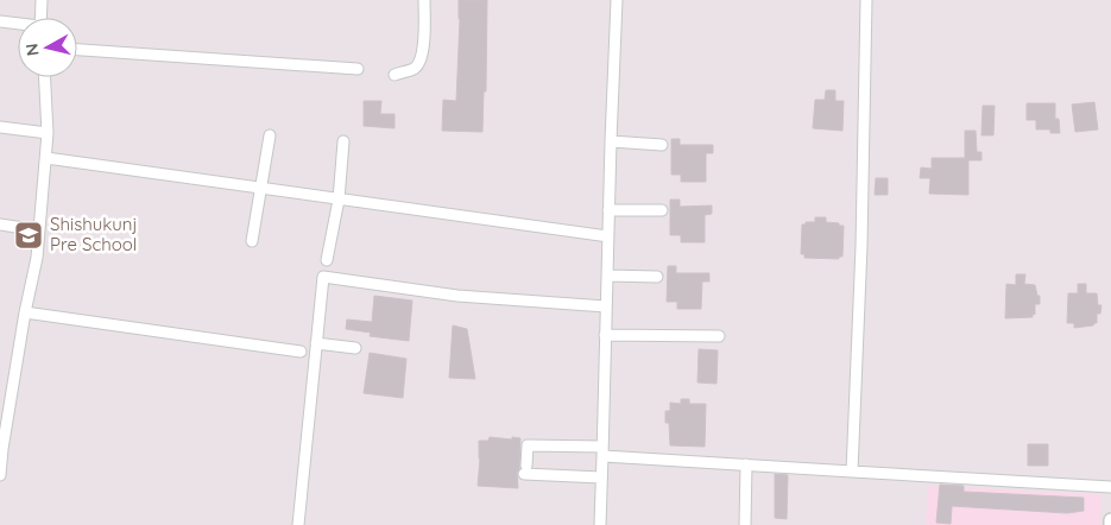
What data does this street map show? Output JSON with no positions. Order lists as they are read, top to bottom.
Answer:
{
  "places": {
    "school or university": ["Shishukunj Pre School"]
  },
  "north": "left"
}
